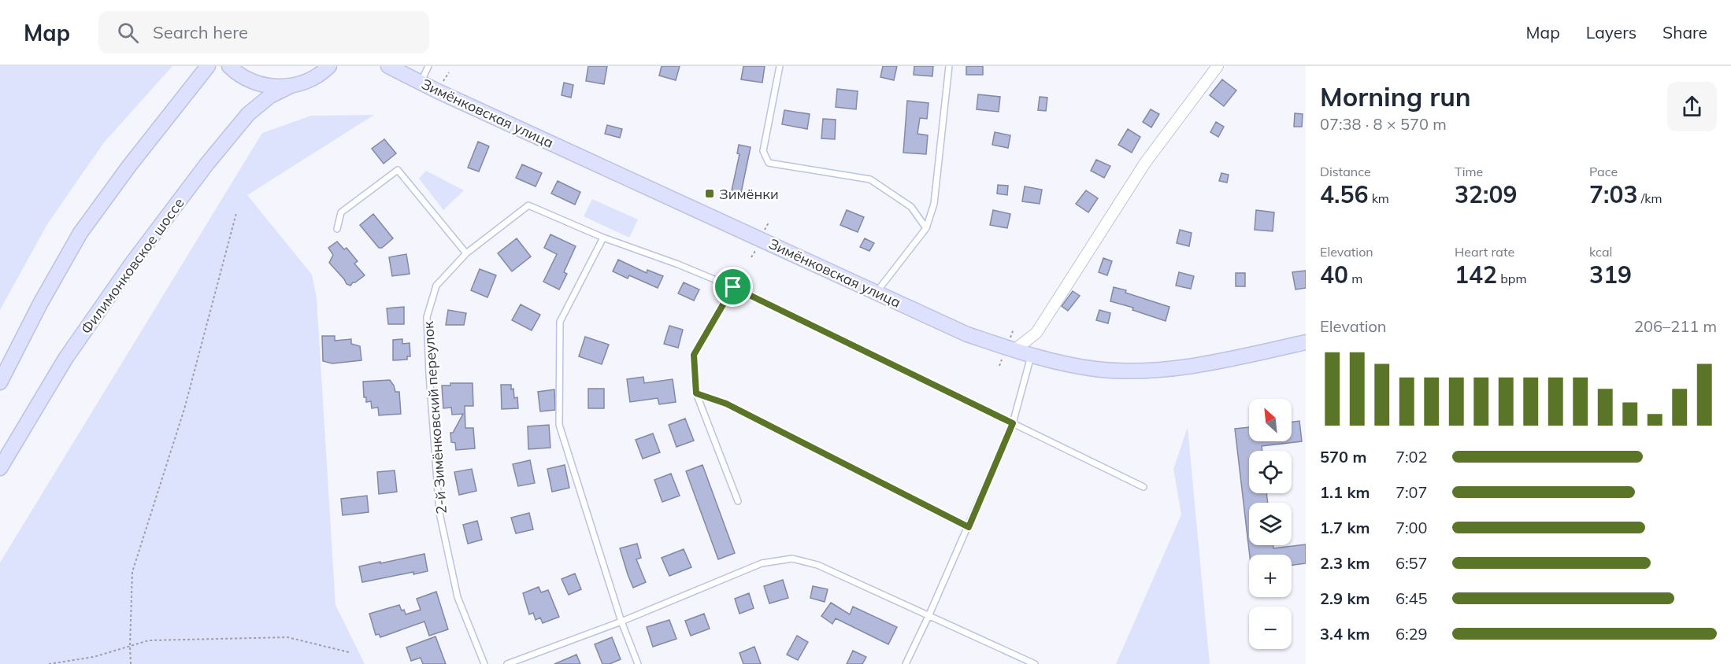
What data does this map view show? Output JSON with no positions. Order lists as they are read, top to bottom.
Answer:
{
  "streets": {
    "main road": ["Зимёнковская улица", "Филимонковское шоссе"],
    "lane": ["2-й Зимёнковский переулок"]
  },
  "places": {
    "transit": ["Зимёнки"]
  },
  "north": "top left",
  "page": {
    "header": "Map",
    "search": "Search here",
    "nav": ["Map", "Layers", "Share"],
    "heading": ["Morning run", "07:38 · 8 × 570 m"],
    "stats": [
      ["Distance", "4.56 km"],
      ["Time", "32:09"],
      ["Pace", "7:03 /km"],
      ["Elevation", "40 m"],
      ["Heart rate", "142 bpm"],
      ["kcal", "319"]
    ],
    "chart": ["Elevation", "206–211 m"],
    "map_buttons": ["+", "−"],
    "list": [
      {
        "name": "570 m",
        "note": "7:02"
      },
      {
        "name": "1.1 km",
        "note": "7:07"
      },
      {
        "name": "1.7 km",
        "note": "7:00"
      },
      {
        "name": "2.3 km",
        "note": "6:57"
      },
      {
        "name": "2.9 km",
        "note": "6:45"
      },
      {
        "name": "3.4 km",
        "note": "6:29"
      }
    ]
  }
}
